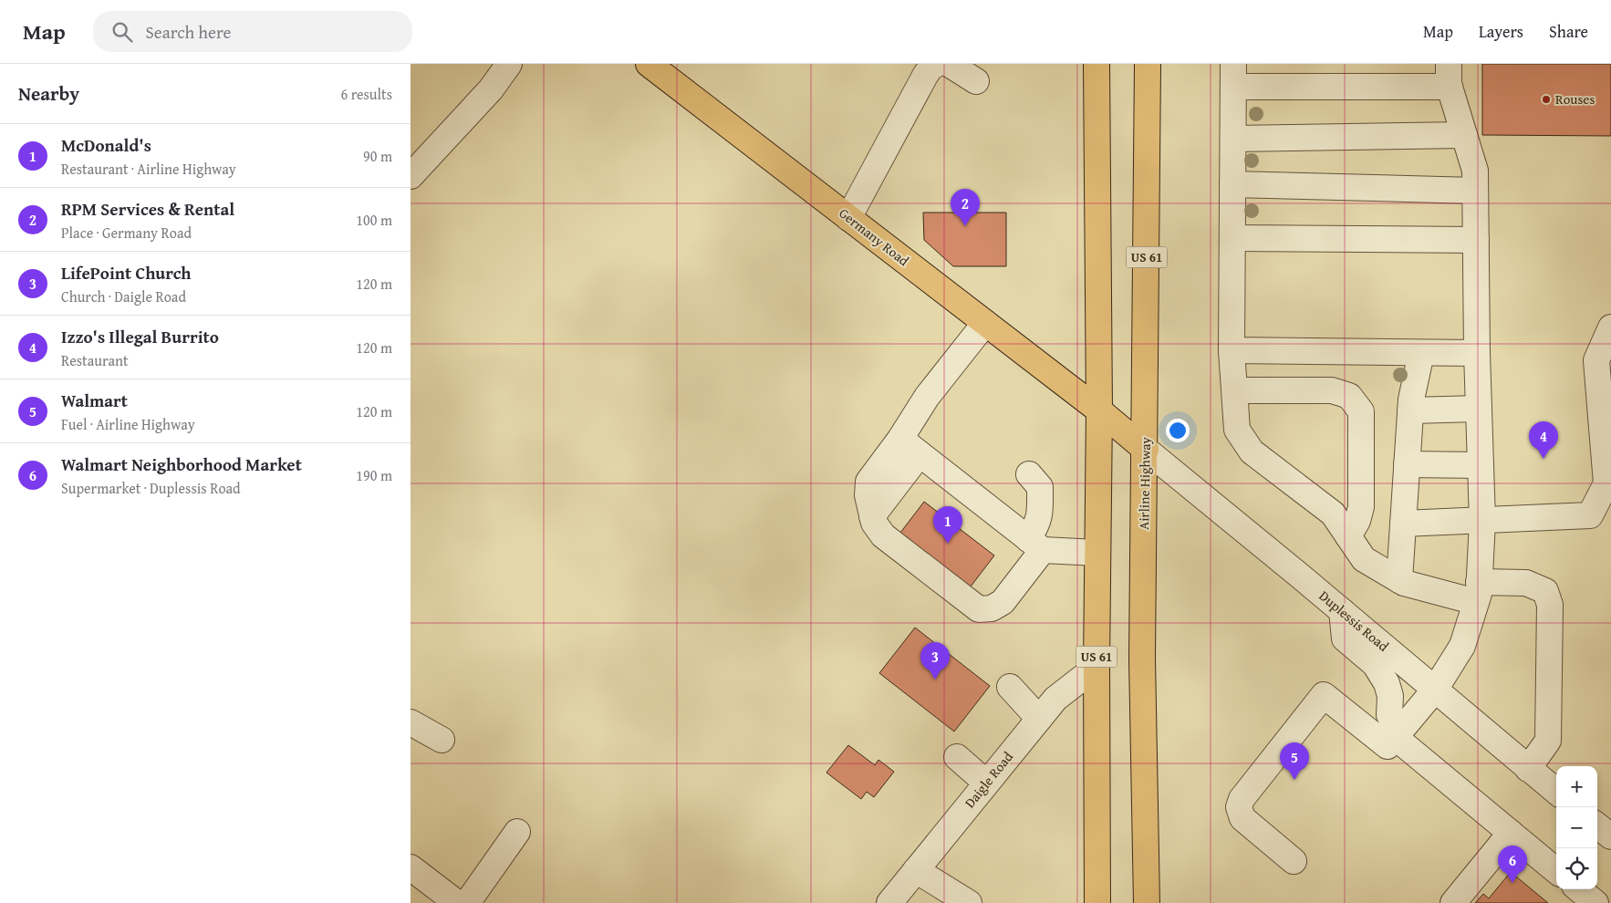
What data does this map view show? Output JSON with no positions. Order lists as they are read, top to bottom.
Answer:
{
  "streets": {
    "main road": ["Germany Road", "US 61", "Airline Highway"],
    "street": ["Duplessis Road", "Daigle Road"]
  },
  "crossings": [
    ["Germany Road", "US 61"],
    ["Germany Road", "Airline Highway"],
    ["Germany Road", "Duplessis Road"],
    ["US 61", "Daigle Road"],
    ["Airline Highway", "Duplessis Road"]
  ],
  "places": ["Rouses"],
  "page": {
    "header": "Map",
    "search": "Search here",
    "nav": ["Map", "Layers", "Share"],
    "heading": ["Nearby", "6 results"],
    "list": [
      {
        "mark": "1",
        "name": "McDonald's",
        "note": "Restaurant · Airline Highway",
        "value": "90 m"
      },
      {
        "mark": "2",
        "name": "RPM Services & Rental",
        "note": "Place · Germany Road",
        "value": "100 m"
      },
      {
        "mark": "3",
        "name": "LifePoint Church",
        "note": "Church · Daigle Road",
        "value": "120 m"
      },
      {
        "mark": "4",
        "name": "Izzo's Illegal Burrito",
        "note": "Restaurant",
        "value": "120 m"
      },
      {
        "mark": "5",
        "name": "Walmart",
        "note": "Fuel · Airline Highway",
        "value": "120 m"
      },
      {
        "mark": "6",
        "name": "Walmart Neighborhood Market",
        "note": "Supermarket · Duplessis Road",
        "value": "190 m"
      }
    ],
    "pins": [
      "2",
      "4",
      "1",
      "3",
      "5",
      "6"
    ],
    "map_buttons": ["+", "−"]
  }
}
